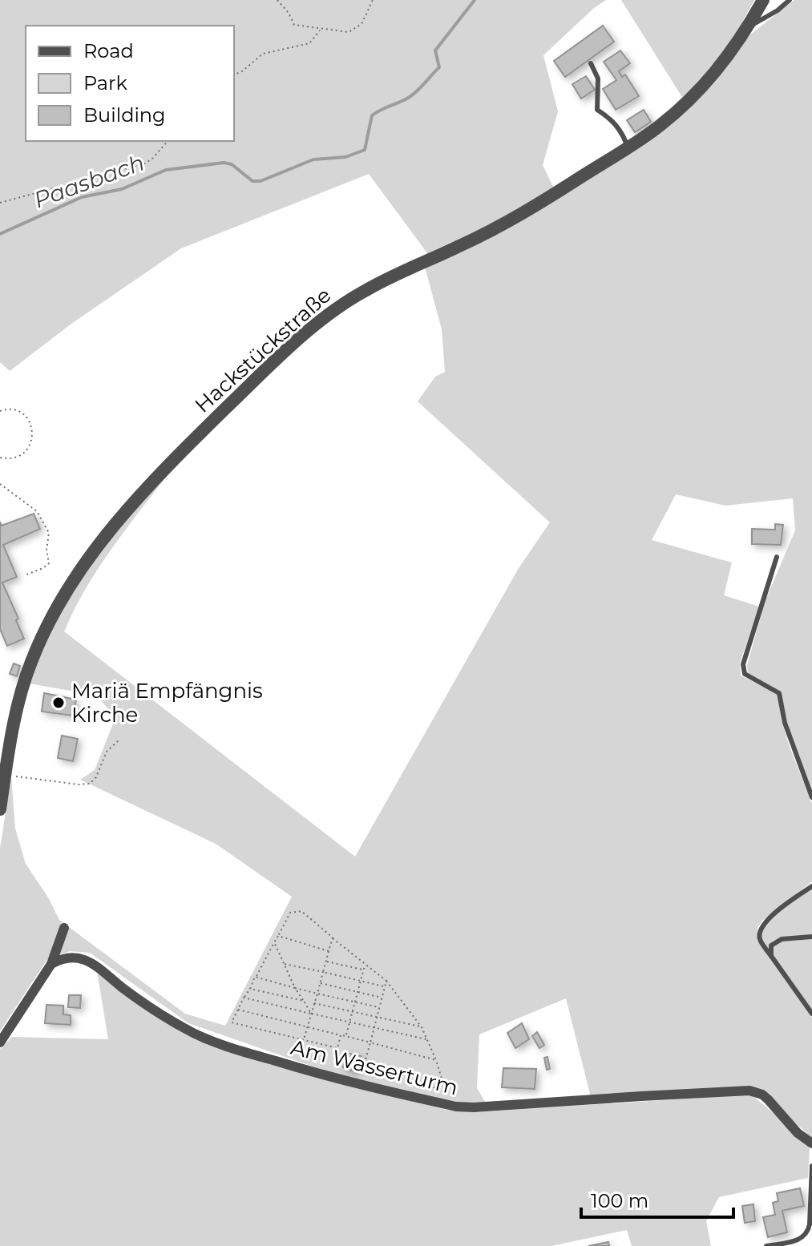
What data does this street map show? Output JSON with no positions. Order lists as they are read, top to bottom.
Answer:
{
  "streets": {
    "street": ["Hackstückstraße", "Am Wasserturm"]
  },
  "water": ["Paasbach"],
  "places": ["Mariä Empfängnis Kirche"],
  "legend": ["Road", "Park", "Building"],
  "scale_bar": "100 m"
}
